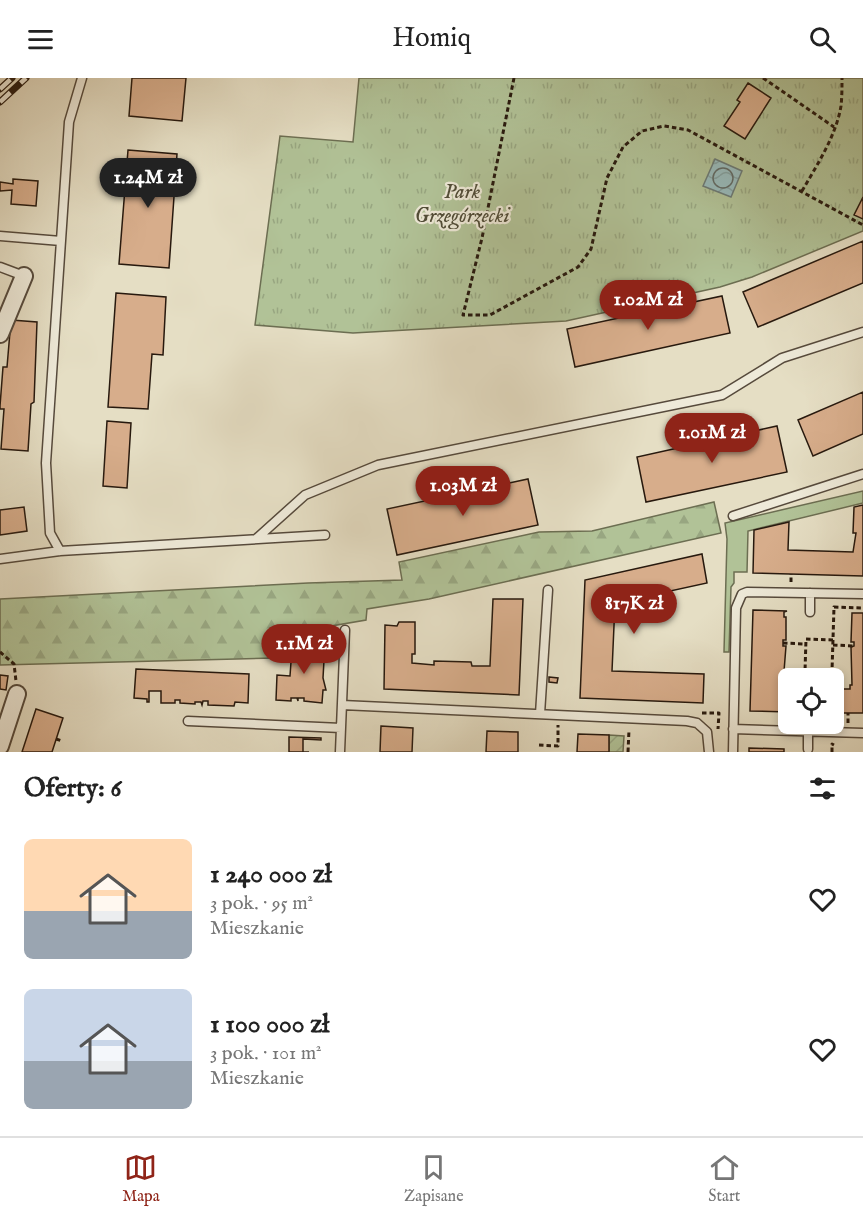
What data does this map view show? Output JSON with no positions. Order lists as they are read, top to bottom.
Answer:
{
  "parks": ["Park Grzegórzecki"],
  "page": {
    "header": "Homiq",
    "price": [
      "1.24M zł",
      "1.02M zł",
      "1.01M zł",
      "1.03M zł",
      "817K zł",
      "1.1M zł"
    ],
    "heading": "Oferty: 6",
    "list": [
      {
        "name": "1 240 000 zł",
        "note": "3 pok. · 95 m² · Mieszkanie"
      },
      {
        "name": "1 100 000 zł",
        "note": "3 pok. · 101 m² · Mieszkanie"
      }
    ],
    "tabs": ["Mapa", "Zapisane", "Start"]
  }
}
